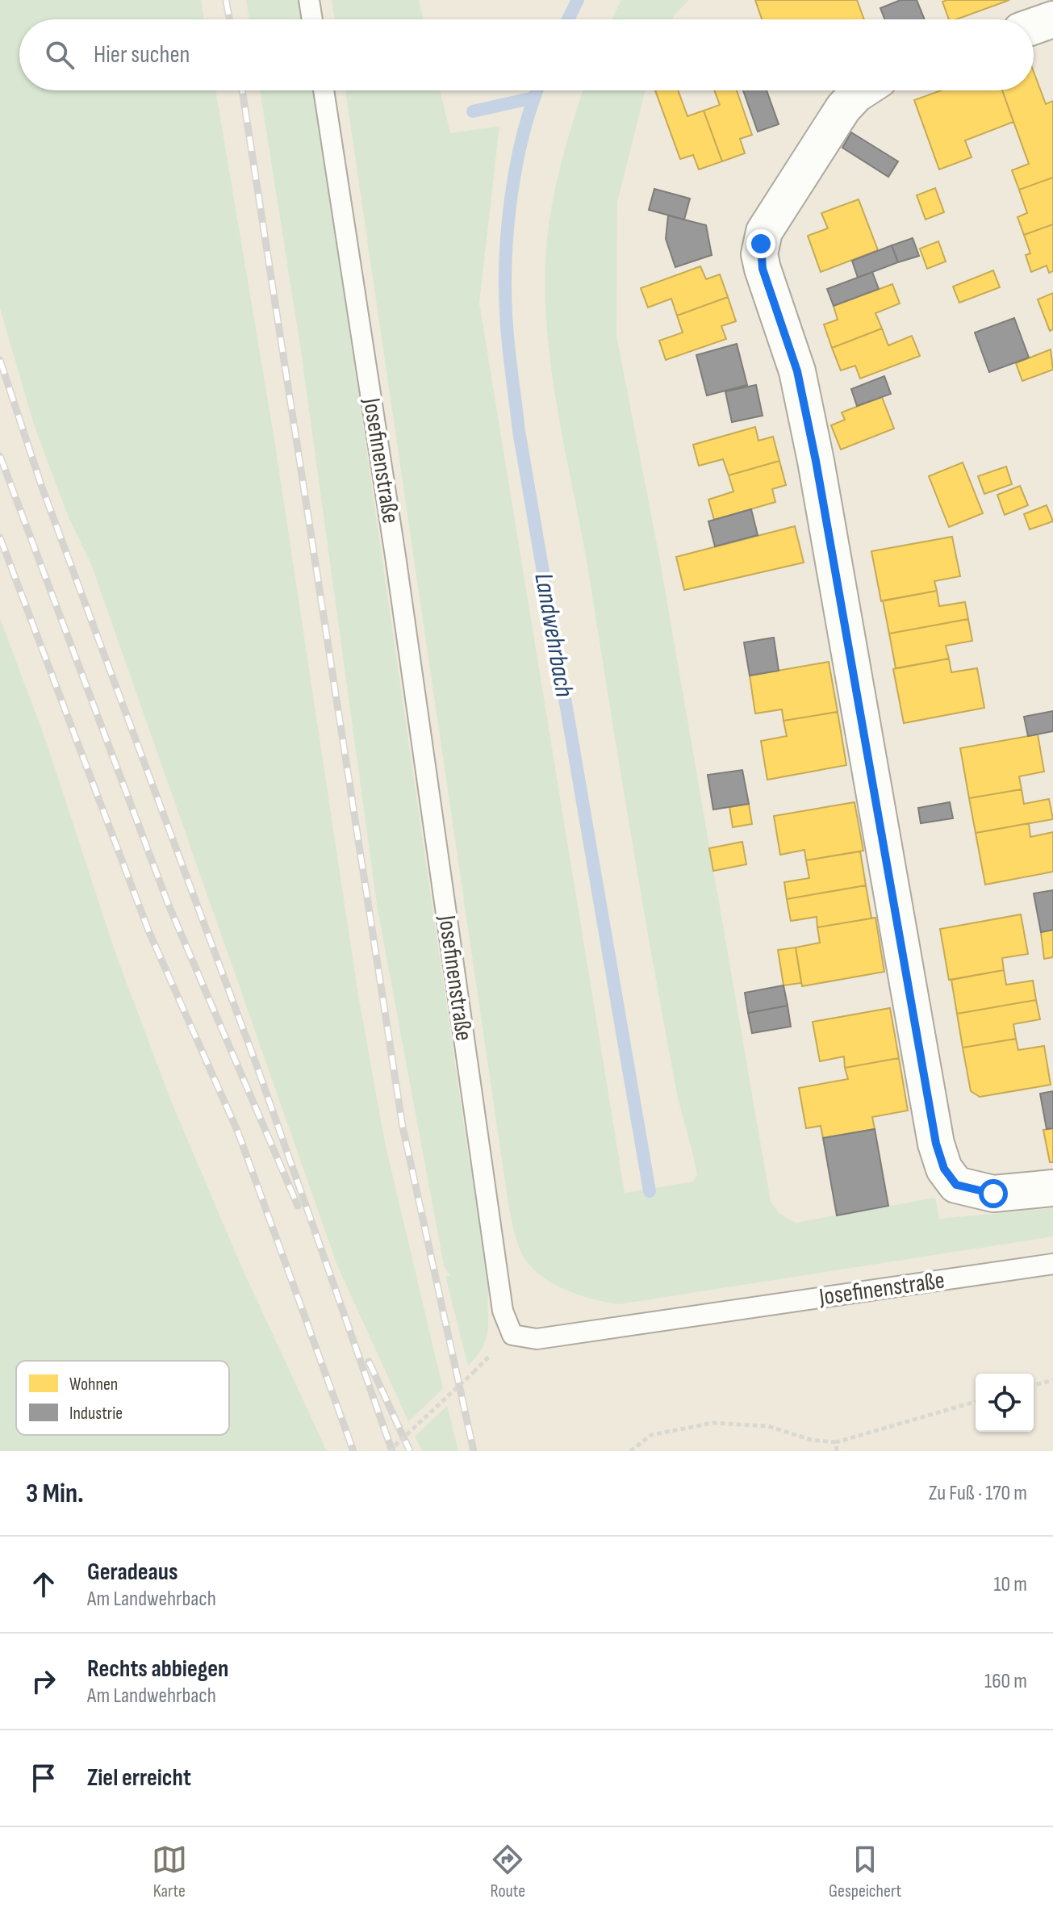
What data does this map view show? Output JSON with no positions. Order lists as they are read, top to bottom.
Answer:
{
  "streets": {
    "lane": ["Josefinenstraße"]
  },
  "water": ["Landwehrbach"],
  "legend": ["Wohnen", "Industrie"],
  "page": {
    "search": "Hier suchen",
    "heading": ["3 Min.", "Zu Fuß · 170 m"],
    "list": [
      ["Geradeaus", "Am Landwehrbach", "10 m"],
      ["Rechts abbiegen", "Am Landwehrbach", "160 m"],
      "Ziel erreicht"
    ],
    "nav": ["Karte", "Route", "Gespeichert"]
  }
}
